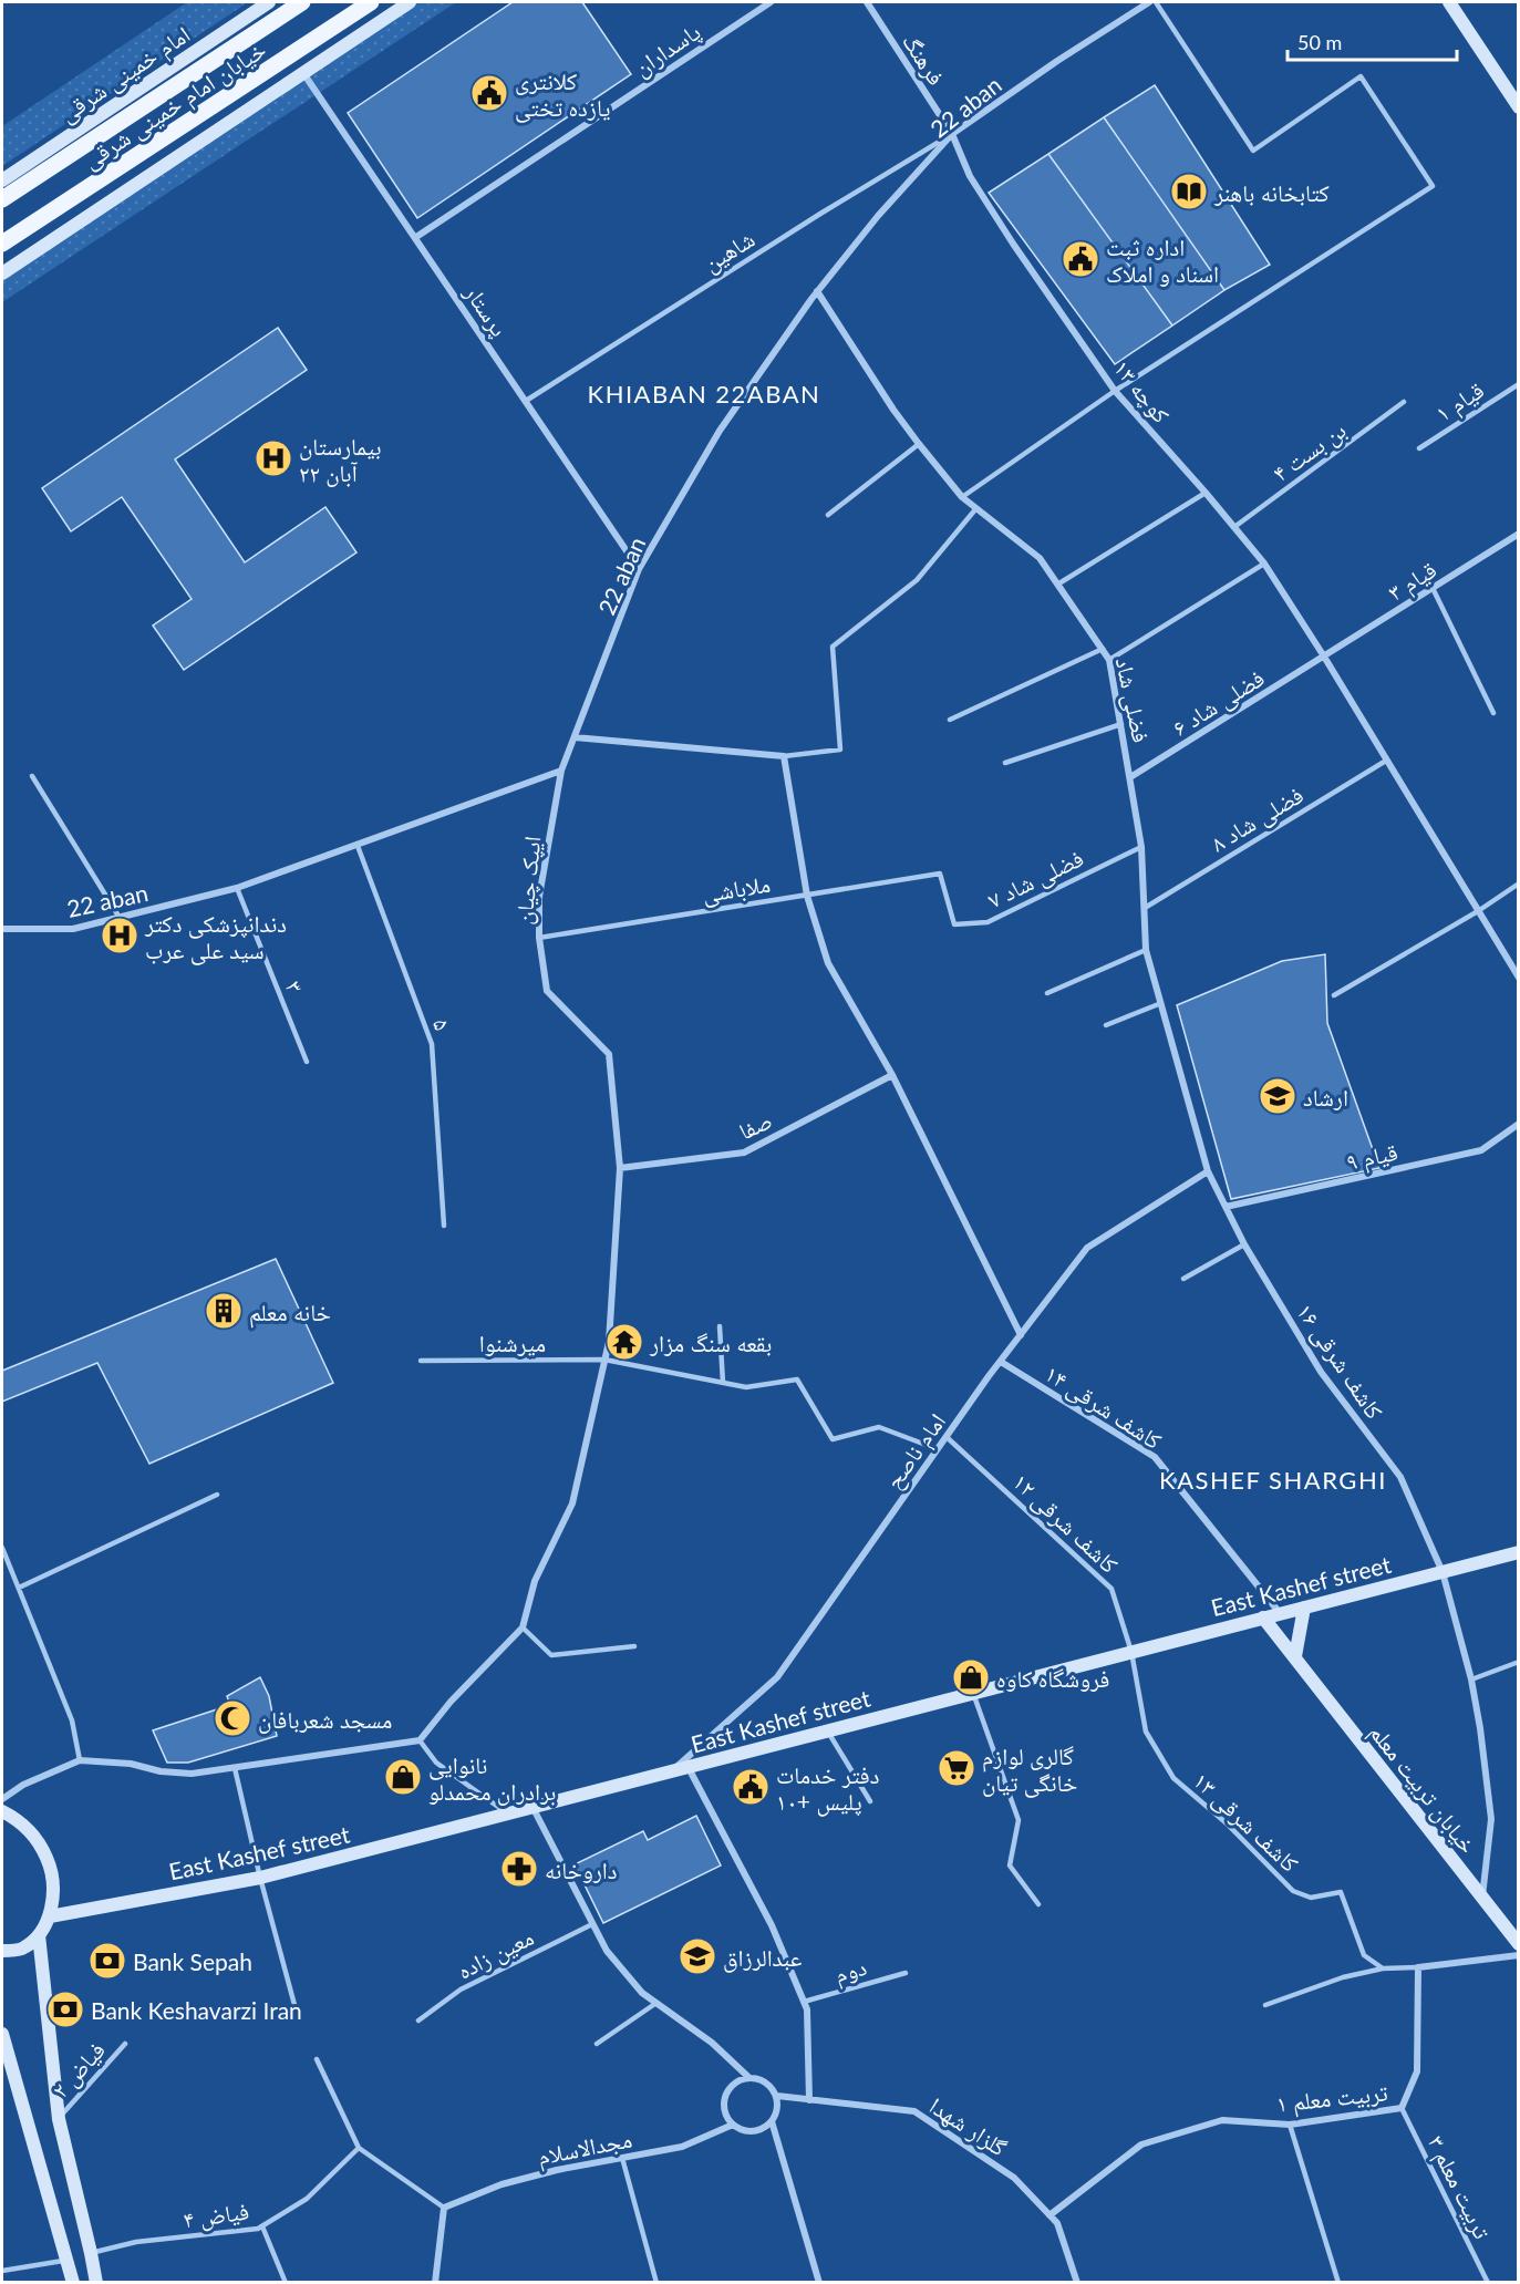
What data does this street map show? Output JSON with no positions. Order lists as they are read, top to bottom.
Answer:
{
  "streets": {
    "main road": [
      "امام خمینی شرقی",
      "خیابان امام خمینی شرقی",
      "East Kashef street",
      "خیابان تربیت معلم"
    ],
    "street": [
      "پاسداران",
      "فرهنگ",
      "22 aban",
      "پرستار",
      "کوچه ۱۳",
      "قیام ۳",
      "فضلی شاد",
      "فضلی شاد ۶",
      "ایپک چیان",
      "صفا",
      "قیام ۹",
      "کاشف شرقی ۱۶",
      "کاشف شرقی ۱۴",
      "امام ناصح",
      "تربیت معلم ۱",
      "گلزار شهدا",
      "مجدالاسلام"
    ],
    "lane": [
      "شاهین",
      "قیام ۱",
      "بن بست ۴",
      "فضلی شاد ۸",
      "فضلی شاد ۷",
      "ملاباشی",
      "۳",
      "۵",
      "میرشنوا",
      "کاشف شرقی ۱۲",
      "کاشف شرقی ۱۳",
      "معین زاده",
      "دوم",
      "فیاض ۲",
      "تربیت معلم ۳",
      "فیاض ۴"
    ]
  },
  "crossings": [
    ["پاسداران", "پرستار"],
    ["فرهنگ", "22 aban"],
    ["فرهنگ", "شاهین"],
    ["فرهنگ", "کوچه ۱۳"],
    ["22 aban", "شاهین"],
    ["22 aban", "پرستار"],
    ["22 aban", "کوچه ۱۳"],
    ["22 aban", "فضلی شاد"],
    ["22 aban", "ایپک چیان"],
    ["22 aban", "۳"],
    ["22 aban", "۵"],
    ["شاهین", "پرستار"],
    ["شاهین", "کوچه ۱۳"],
    ["کوچه ۱۳", "بن بست ۴"],
    ["کوچه ۱۳", "قیام ۳"],
    ["کوچه ۱۳", "فضلی شاد ۶"],
    ["کوچه ۱۳", "فضلی شاد ۸"],
    ["قیام ۳", "فضلی شاد ۶"],
    ["فضلی شاد", "فضلی شاد ۶"],
    ["فضلی شاد", "فضلی شاد ۸"],
    ["فضلی شاد", "فضلی شاد ۷"],
    ["فضلی شاد", "کاشف شرقی ۱۶"],
    ["فضلی شاد", "امام ناصح"],
    ["فضلی شاد ۷", "ملاباشی"],
    ["ایپک چیان", "ملاباشی"],
    ["ایپک چیان", "صفا"],
    ["ایپک چیان", "میرشنوا"],
    ["قیام ۹", "کاشف شرقی ۱۶"],
    ["میرشنوا", "امام ناصح"],
    ["کاشف شرقی ۱۶", "امام ناصح"],
    ["کاشف شرقی ۱۶", "East Kashef street"],
    ["کاشف شرقی ۱۶", "خیابان تربیت معلم"],
    ["کاشف شرقی ۱۴", "امام ناصح"],
    ["کاشف شرقی ۱۴", "East Kashef street"],
    ["امام ناصح", "کاشف شرقی ۱۲"],
    ["امام ناصح", "East Kashef street"],
    ["کاشف شرقی ۱۲", "East Kashef street"],
    ["کاشف شرقی ۱۲", "کاشف شرقی ۱۳"],
    ["East Kashef street", "خیابان تربیت معلم"],
    ["East Kashef street", "کاشف شرقی ۱۳"],
    ["تربیت معلم ۱", "گلزار شهدا"],
    ["تربیت معلم ۱", "تربیت معلم ۳"],
    ["گلزار شهدا", "مجدالاسلام"]
  ],
  "districts": ["KHIABAN 22ABAN", "KASHEF SHARGHI"],
  "places": {
    "public building": ["کلانتری یازده تختی", "اداره ثبت اسناد و املاک", "دفتر خدمات پلیس +۱۰"],
    "library": ["کتابخانه باهنر"],
    "hospital": ["بیمارستان ۲۲ آبان", "دندانپزشکی دکتر سید علی عرب"],
    "school or university": ["ارشاد", "عبدالرزاق"],
    "building": ["خانه معلم"],
    "temple": ["بقعه سنگ مزار"],
    "shop": ["فروشگاه کاوه", "نانوایی برادران محمدلو"],
    "mosque": ["مسجد شعربافان"],
    "supermarket": ["گالری لوازم خانگی تیان"],
    "pharmacy": ["داروخانه"],
    "bank": ["Bank Sepah", "Bank Keshavarzi Iran"]
  },
  "scale_bar": "50 m"
}
